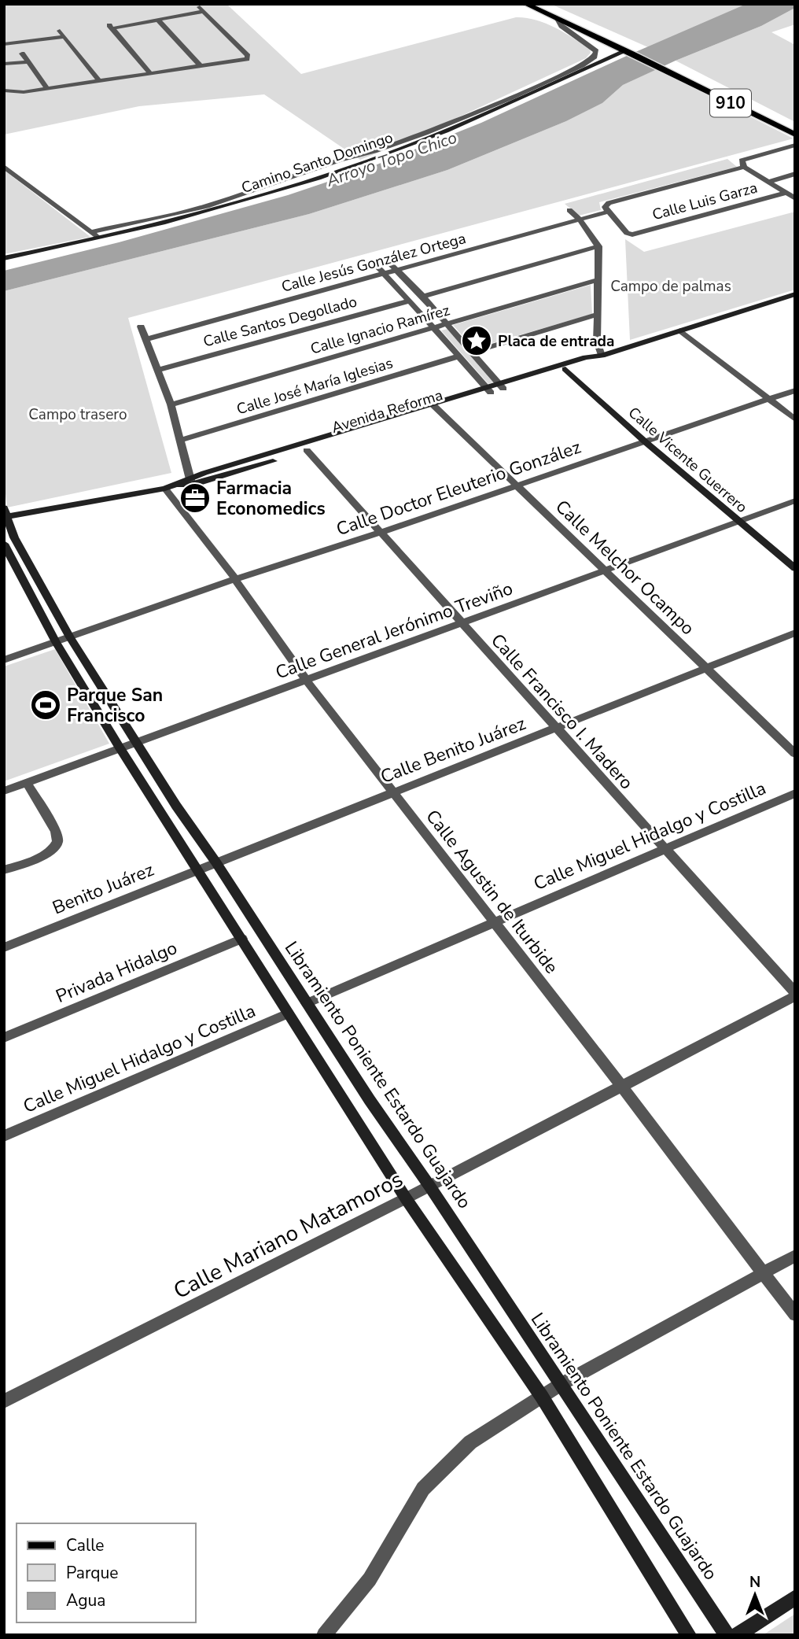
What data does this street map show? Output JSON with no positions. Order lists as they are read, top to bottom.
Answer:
{
  "streets": {
    "main road": ["910"],
    "street": [
      "Camino Santo Domingo",
      "Calle Luis Garza",
      "Calle Jesús González Ortega",
      "Calle Santos Degollado",
      "Calle Ignacio Ramírez",
      "Calle José María Iglesias",
      "Avenida Reforma",
      "Calle Vicente Guerrero",
      "Calle Doctor Eleuterio González",
      "Calle Melchor Ocampo",
      "Calle General Jerónimo Treviño",
      "Calle Francisco I. Madero",
      "Calle Benito Juárez",
      "Calle Miguel Hidalgo y Costilla",
      "Benito Juárez",
      "Calle Agustin de Iturbide",
      "Privada Hidalgo",
      "Libramiento Poniente Estardo Guajardo",
      "Calle Mariano Matamoros"
    ]
  },
  "crossings": [
    ["910", "Camino Santo Domingo"],
    ["Calle Luis Garza", "Calle Jesús González Ortega"],
    ["Avenida Reforma", "Calle Vicente Guerrero"],
    ["Avenida Reforma", "Calle Melchor Ocampo"],
    ["Avenida Reforma", "Calle Francisco I. Madero"],
    ["Avenida Reforma", "Calle Agustin de Iturbide"],
    ["Avenida Reforma", "Libramiento Poniente Estardo Guajardo"],
    ["Calle Vicente Guerrero", "Calle Doctor Eleuterio González"],
    ["Calle Vicente Guerrero", "Calle General Jerónimo Treviño"],
    ["Calle Doctor Eleuterio González", "Calle Melchor Ocampo"],
    ["Calle Doctor Eleuterio González", "Calle Francisco I. Madero"],
    ["Calle Doctor Eleuterio González", "Calle Agustin de Iturbide"],
    ["Calle Doctor Eleuterio González", "Libramiento Poniente Estardo Guajardo"],
    ["Calle Melchor Ocampo", "Calle General Jerónimo Treviño"],
    ["Calle Melchor Ocampo", "Calle Benito Juárez"],
    ["Calle General Jerónimo Treviño", "Calle Francisco I. Madero"],
    ["Calle General Jerónimo Treviño", "Calle Agustin de Iturbide"],
    ["Calle General Jerónimo Treviño", "Libramiento Poniente Estardo Guajardo"],
    ["Calle Francisco I. Madero", "Calle Benito Juárez"],
    ["Calle Francisco I. Madero", "Calle Miguel Hidalgo y Costilla"],
    ["Calle Francisco I. Madero", "Calle Mariano Matamoros"],
    ["Calle Benito Juárez", "Benito Juárez"],
    ["Calle Benito Juárez", "Calle Agustin de Iturbide"],
    ["Calle Benito Juárez", "Libramiento Poniente Estardo Guajardo"],
    ["Calle Miguel Hidalgo y Costilla", "Calle Agustin de Iturbide"],
    ["Calle Miguel Hidalgo y Costilla", "Libramiento Poniente Estardo Guajardo"],
    ["Benito Juárez", "Libramiento Poniente Estardo Guajardo"],
    ["Calle Agustin de Iturbide", "Calle Mariano Matamoros"],
    ["Libramiento Poniente Estardo Guajardo", "Calle Mariano Matamoros"]
  ],
  "water": ["Arroyo Topo Chico"],
  "parks": ["Campo de palmas", "Campo trasero"],
  "places": {
    "place": ["Placa de entrada"],
    "office": ["Farmacia Economedics"],
    "sports": ["Parque San Francisco"]
  },
  "legend": ["Calle", "Parque", "Agua"],
  "north": "top"
}
